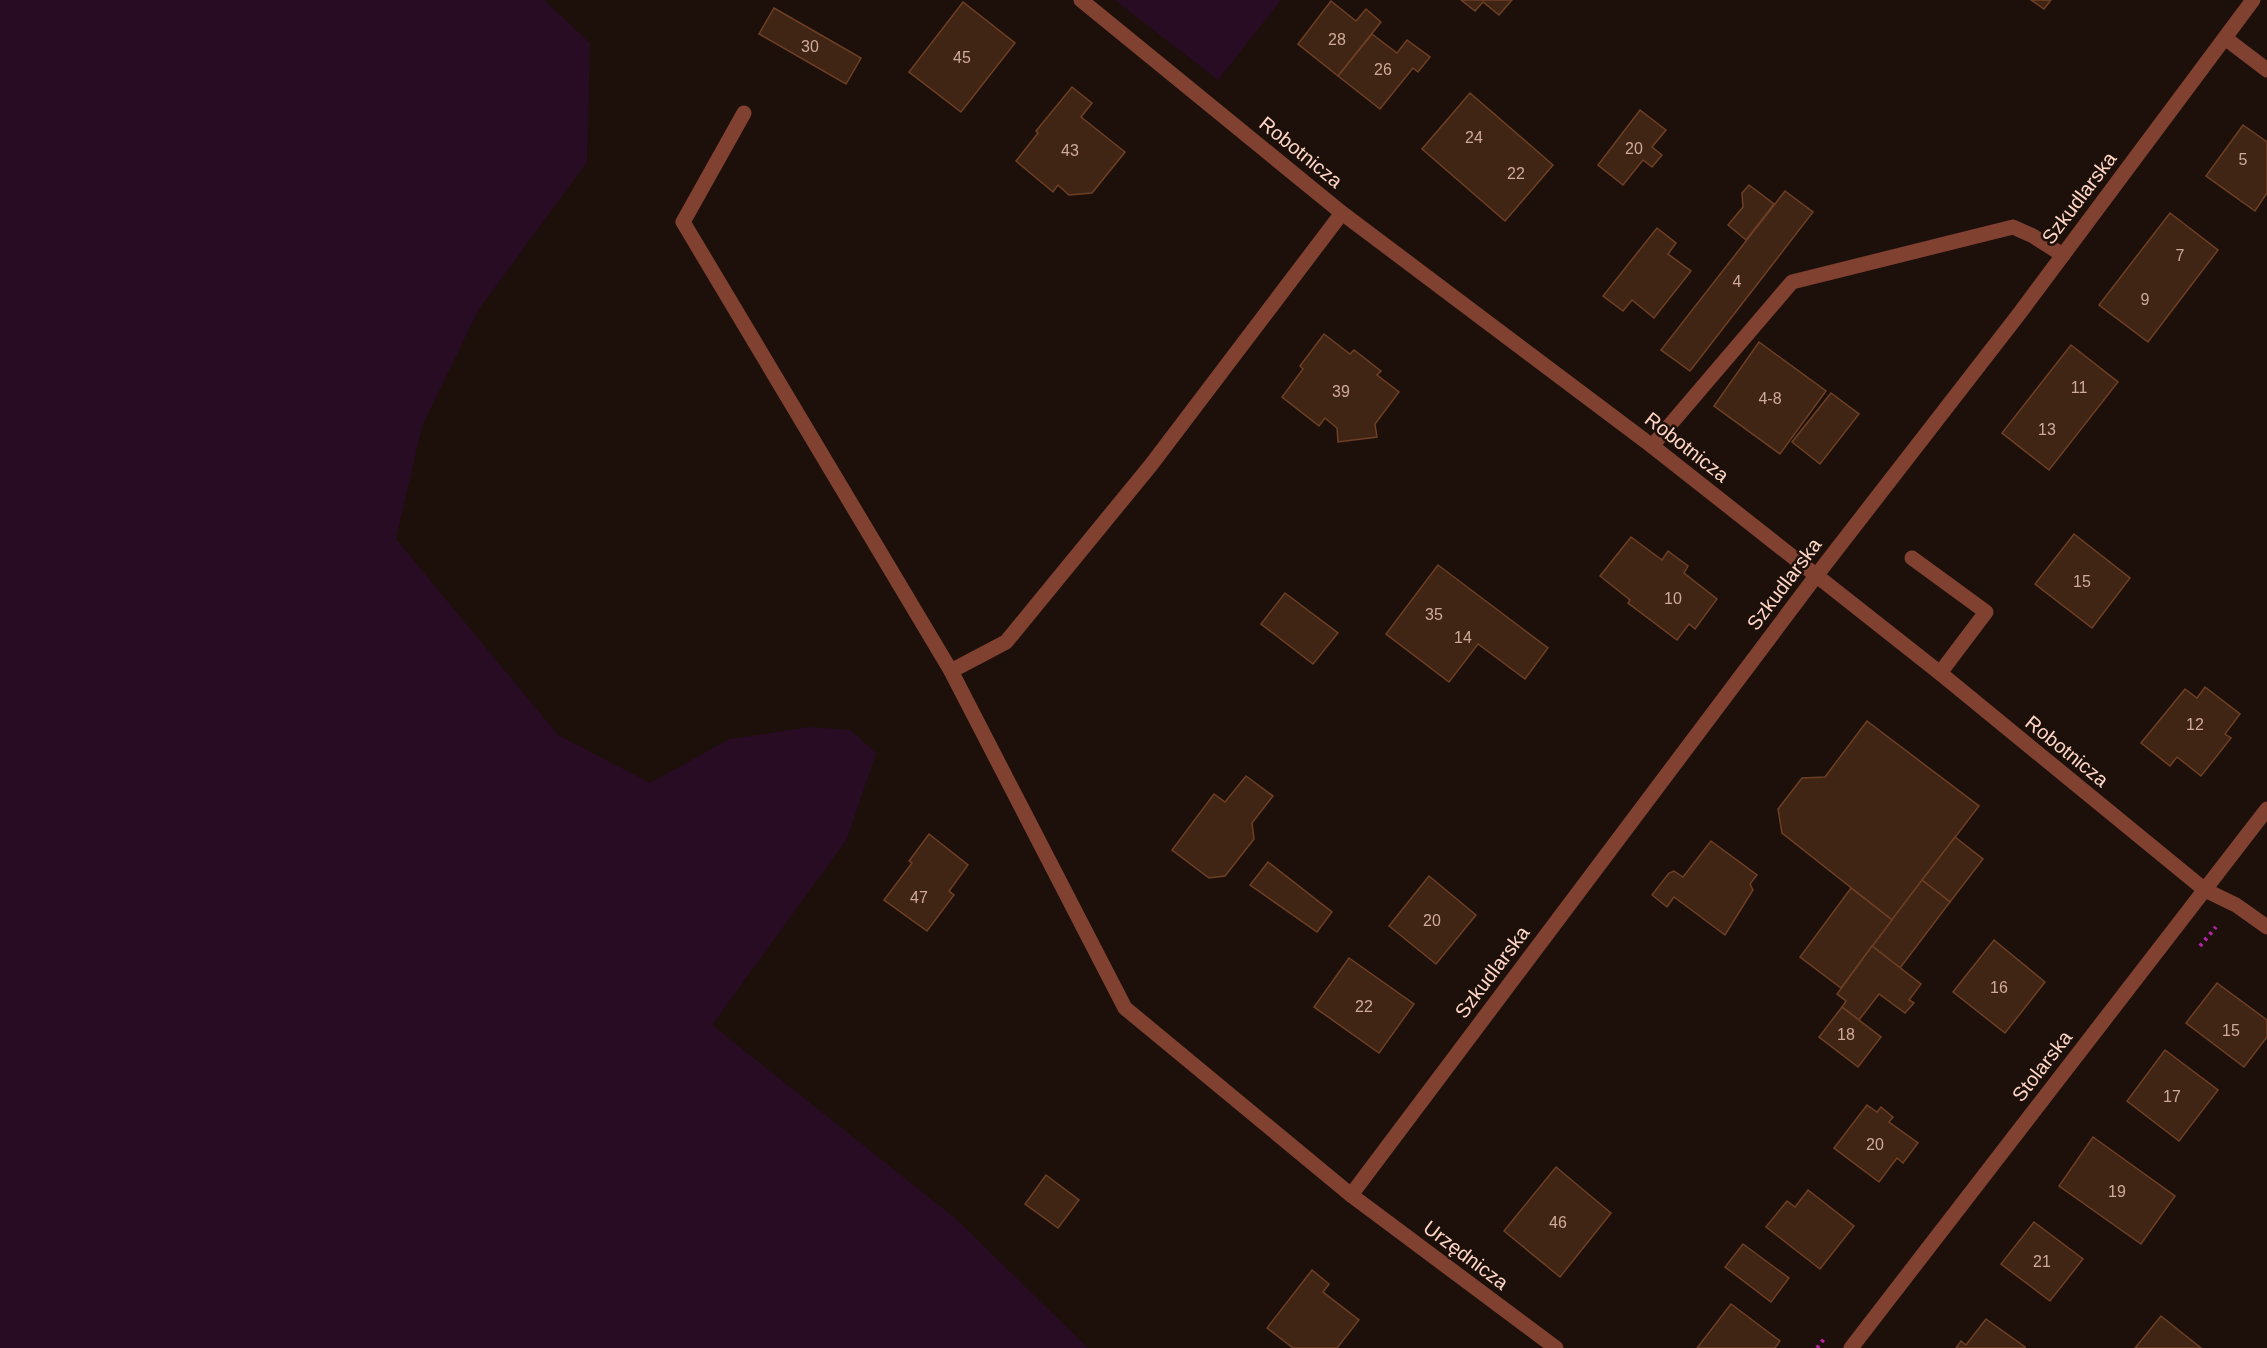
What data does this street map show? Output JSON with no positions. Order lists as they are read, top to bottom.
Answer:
{
  "streets": {
    "street": [
      "Robotnicza",
      "Szkudlarska",
      "Stolarska",
      "Urzędnicza"
    ]
  },
  "crossings": [
    ["Robotnicza", "Szkudlarska"],
    ["Robotnicza", "Stolarska"],
    ["Szkudlarska", "Urzędnicza"]
  ],
  "house_numbers": [
    "28",
    "30",
    "45",
    "26",
    "24",
    "20",
    "43",
    "5",
    "22",
    "7",
    "4",
    "9",
    "11",
    "39",
    "4-8",
    "13",
    "15",
    "10",
    "35",
    "14",
    "12",
    "47",
    "20",
    "16",
    "22",
    "15",
    "18",
    "17",
    "20",
    "19",
    "46",
    "21"
  ]
}
